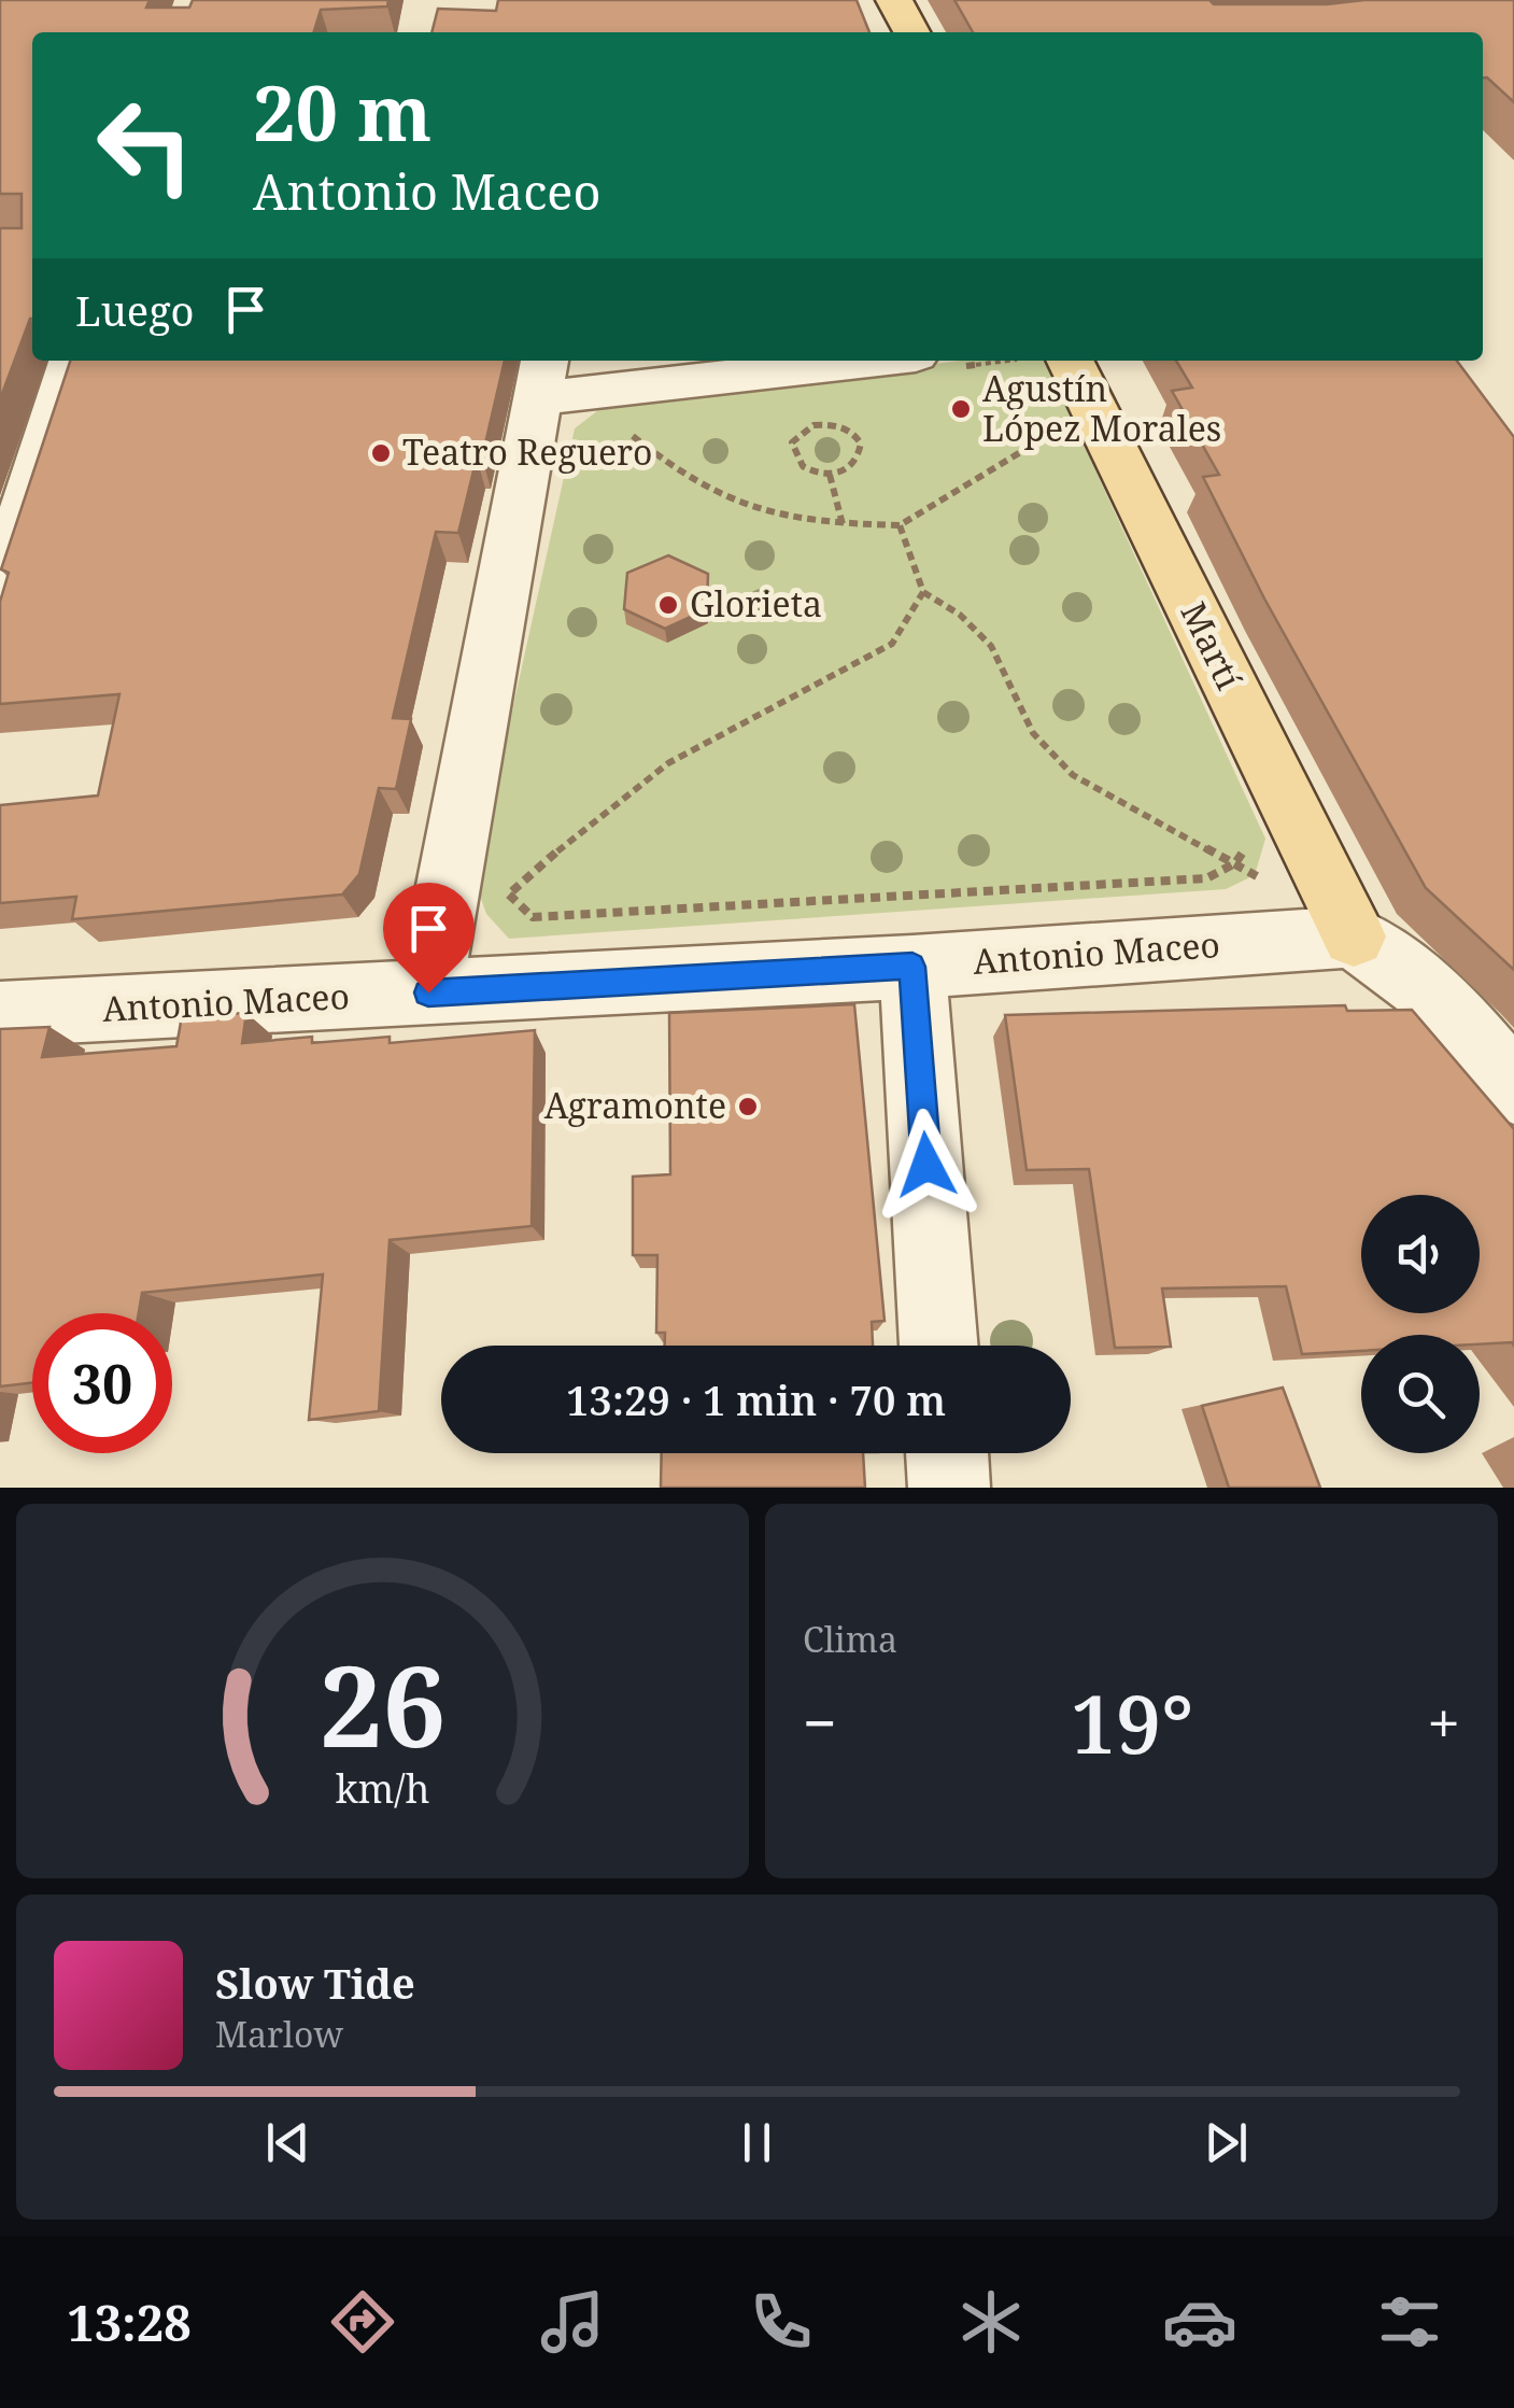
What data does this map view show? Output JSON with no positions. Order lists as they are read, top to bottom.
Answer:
{
  "streets": {
    "main road": ["Martí"],
    "street": ["Antonio Maceo"]
  },
  "crossings": [
    ["Martí", "Antonio Maceo"]
  ],
  "places": [
    "Agustín López Morales",
    "Teatro Reguero",
    "Glorieta",
    "Agramonte"
  ],
  "page": {
    "turn": ["20 m", "Antonio Maceo"],
    "then": "Luego",
    "limit": "30",
    "trip": "13:29 · 1 min · 70 m",
    "tile": "Clima",
    "heat": ["−", "19°", "+"],
    "song": ["Slow Tide", "Marlow"],
    "tabs": "13:28",
    "gauge": ["26", "km/h"]
  }
}
